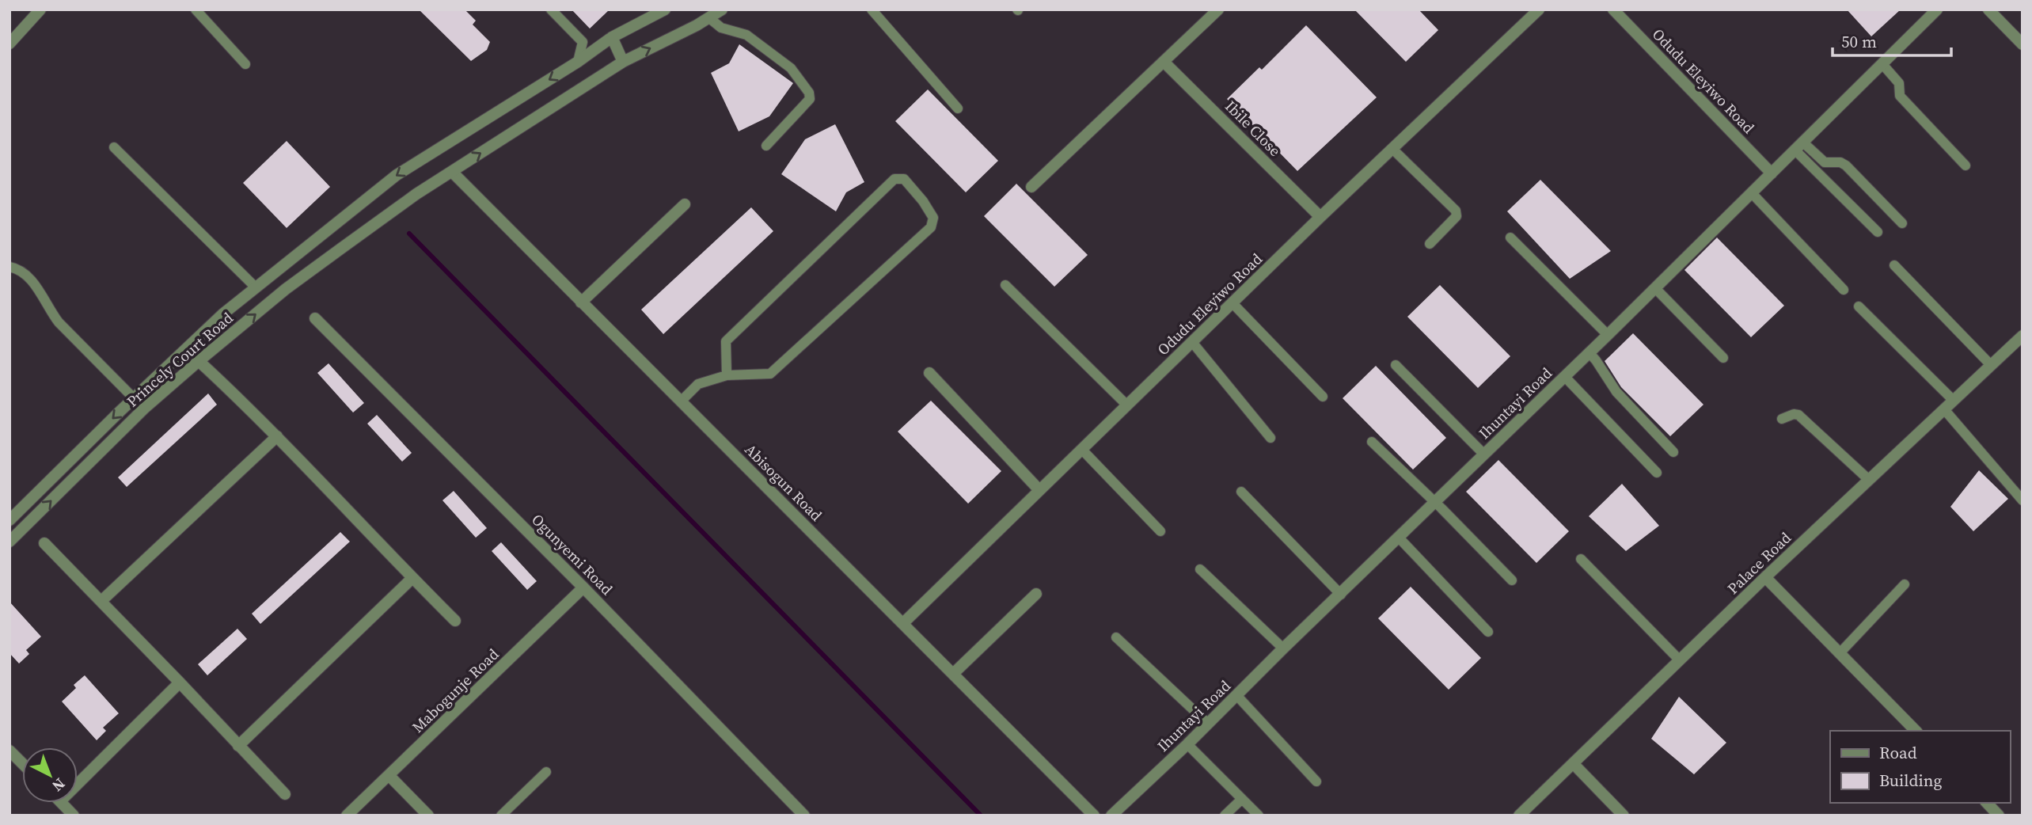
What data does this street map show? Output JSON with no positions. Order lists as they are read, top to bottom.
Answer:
{
  "streets": {
    "street": [
      "Odudu Eleyiwo Road",
      "Ibile Close",
      "Princely Court Road",
      "Ihuntayi Road",
      "Abisogun Road",
      "Ogunyemi Road",
      "Palace Road",
      "Mabogunje Road"
    ]
  },
  "crossings": [
    ["Odudu Eleyiwo Road", "Ibile Close"],
    ["Odudu Eleyiwo Road", "Ihuntayi Road"],
    ["Odudu Eleyiwo Road", "Abisogun Road"],
    ["Princely Court Road", "Abisogun Road"],
    ["Ogunyemi Road", "Mabogunje Road"]
  ],
  "legend": ["Road", "Building"],
  "scale_bar": "50 m",
  "north": "bottom right"
}
